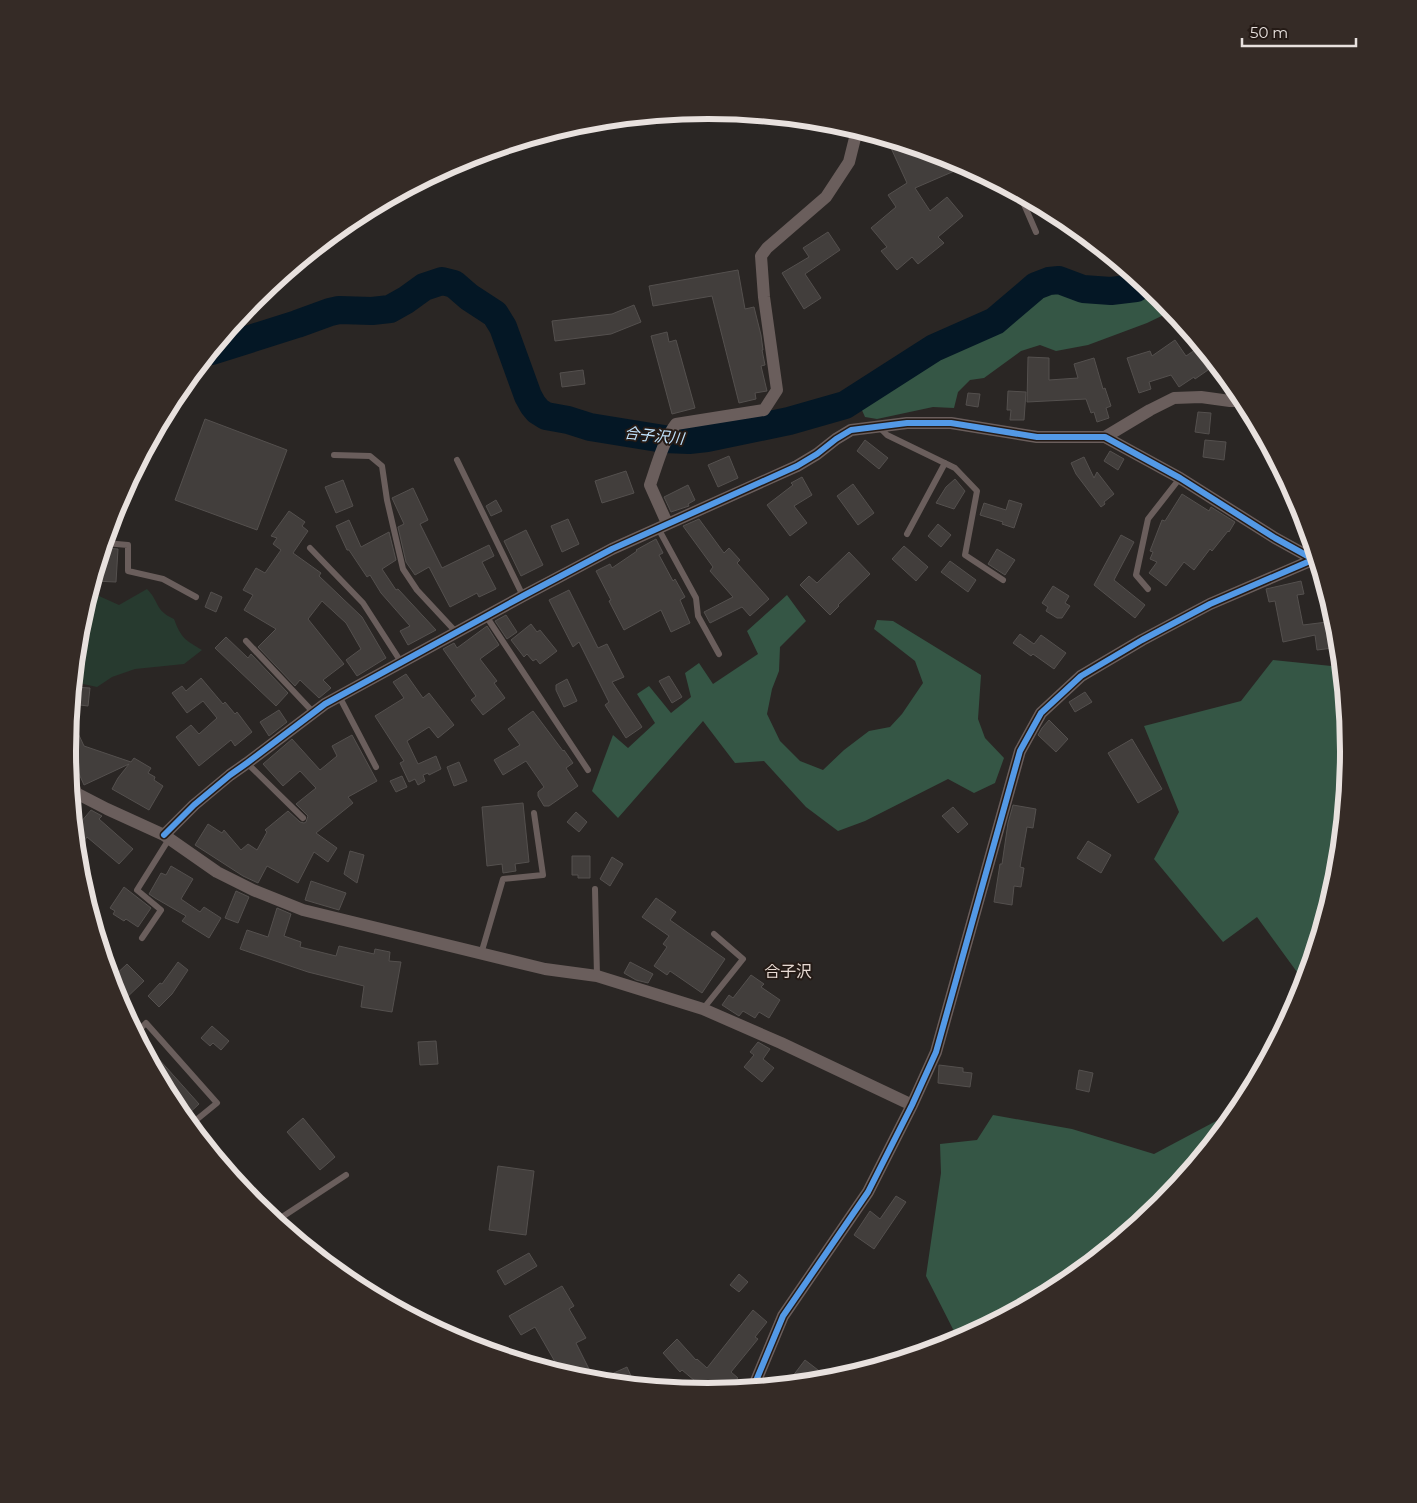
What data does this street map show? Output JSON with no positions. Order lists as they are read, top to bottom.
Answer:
{
  "districts": ["合子沢"],
  "water": ["合子沢川"],
  "scale_bar": "50 m"
}
